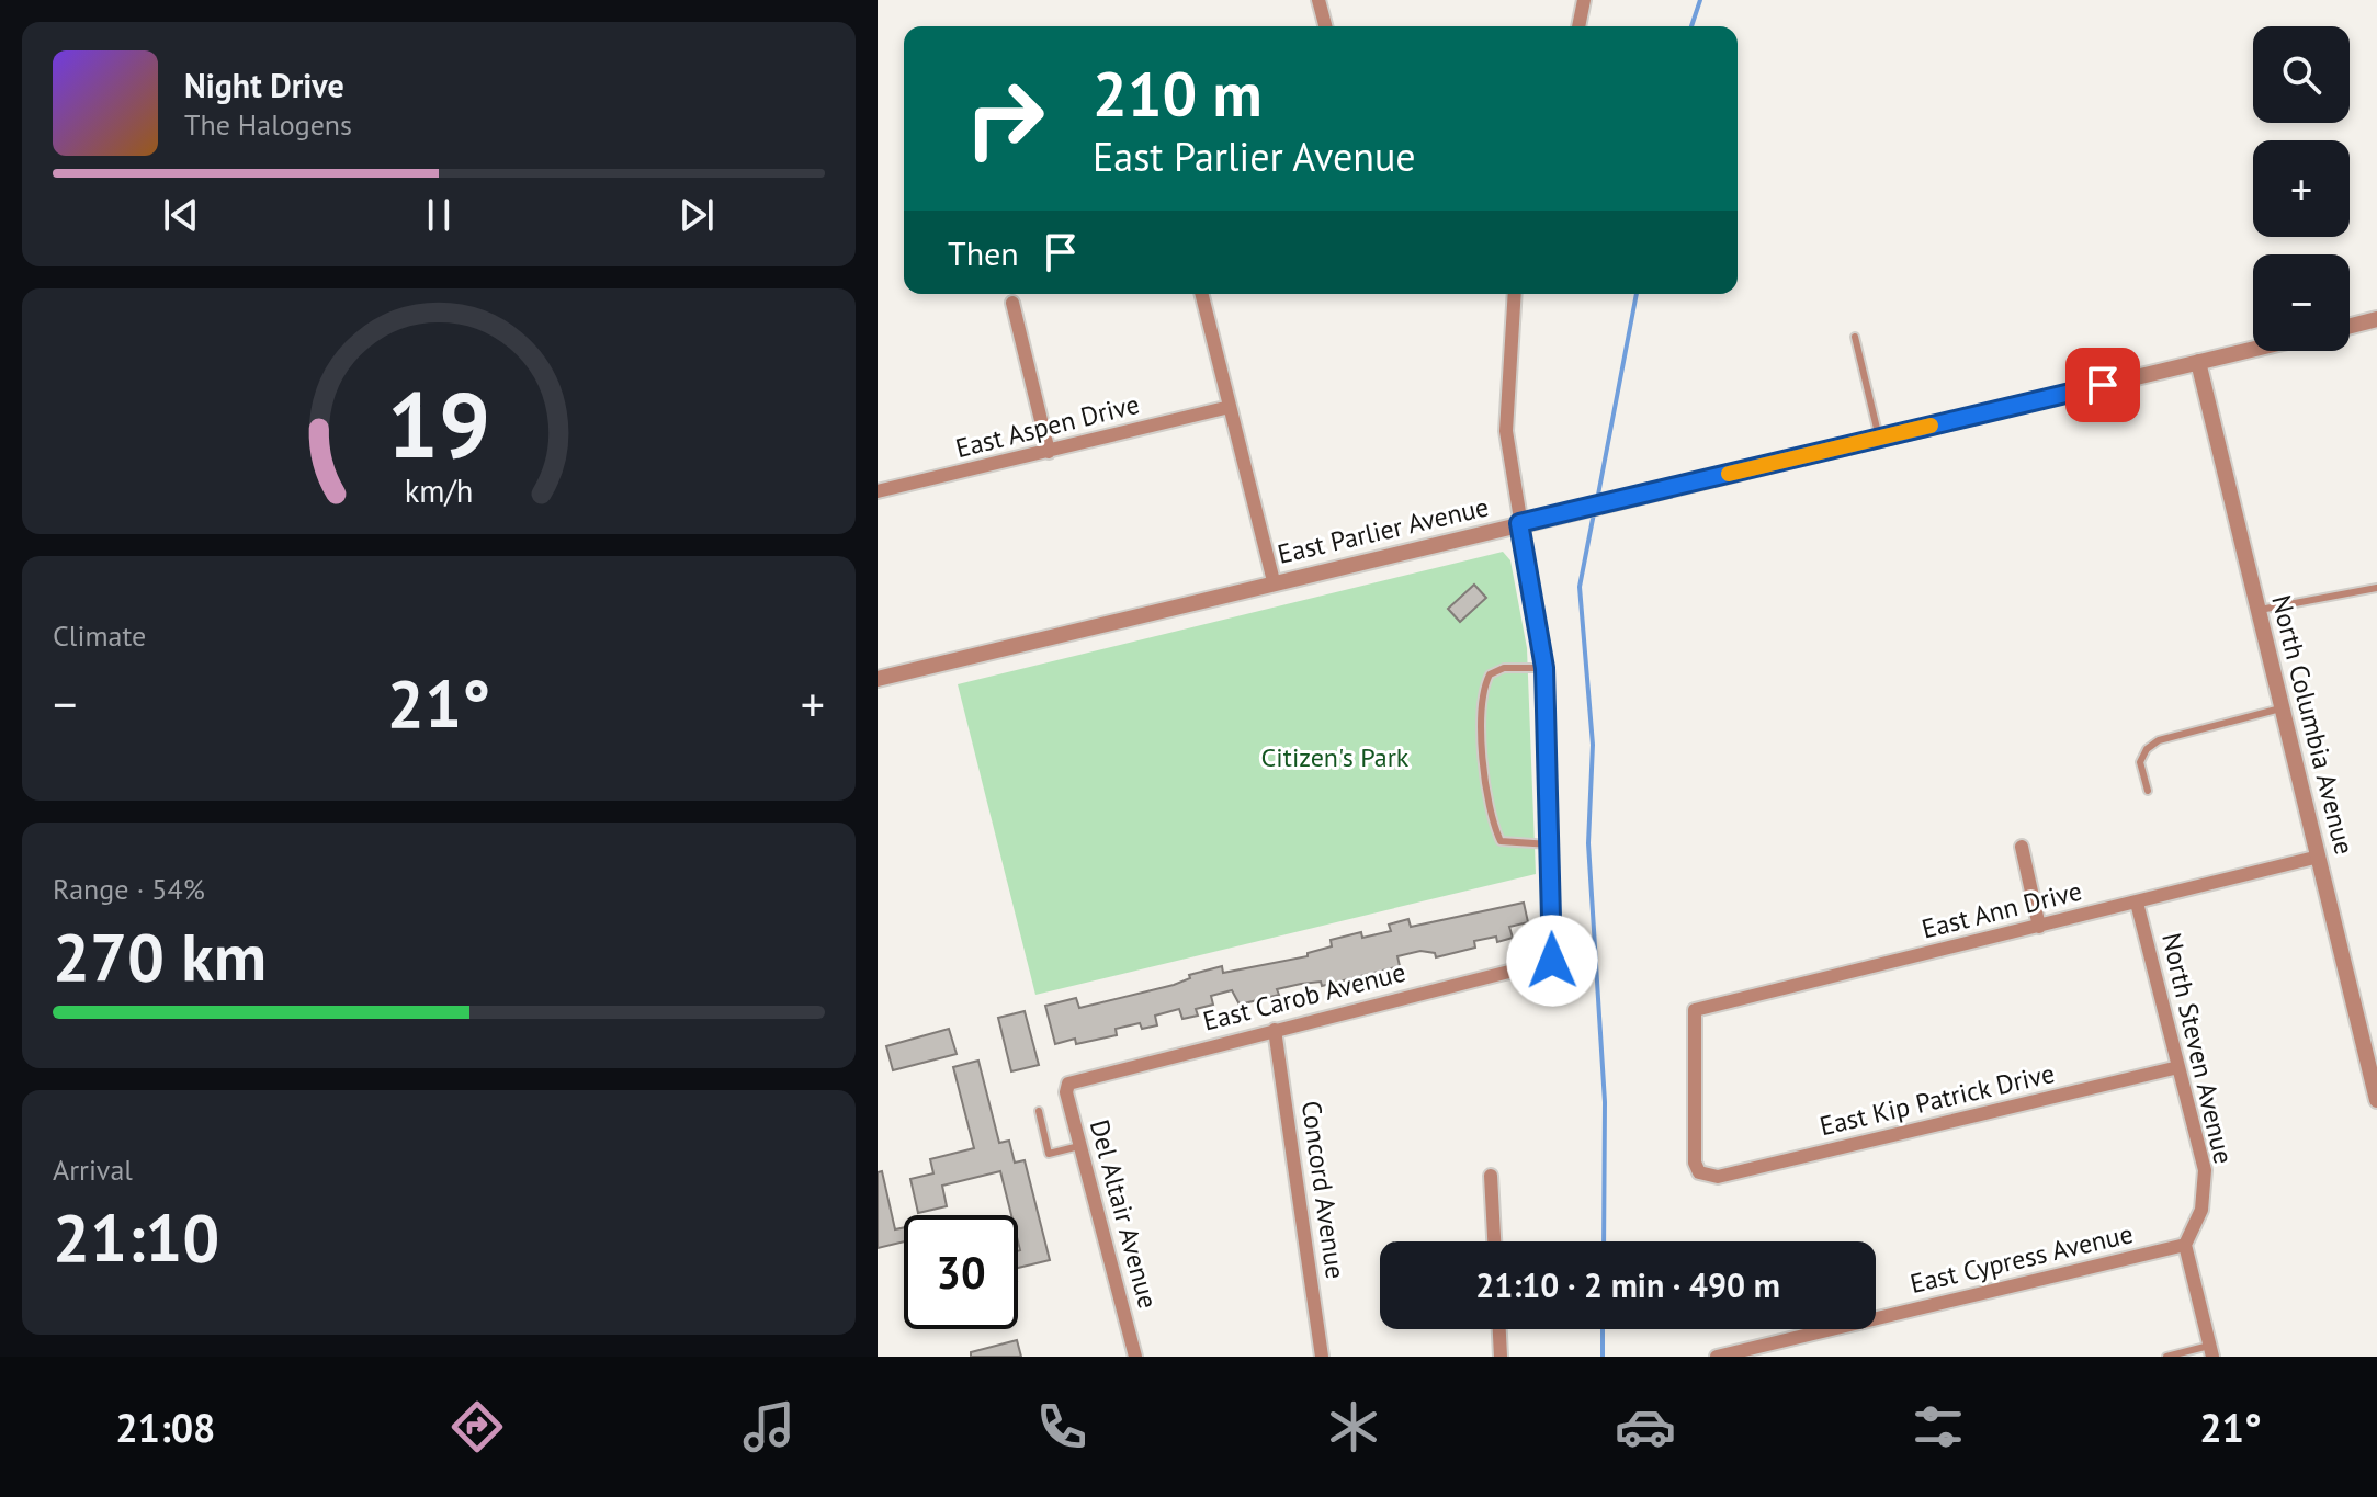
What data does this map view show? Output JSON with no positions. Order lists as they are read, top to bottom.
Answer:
{
  "streets": {
    "street": [
      "East Aspen Drive",
      "East Parlier Avenue",
      "North Columbia Avenue",
      "East Ann Drive",
      "East Carob Avenue",
      "North Steven Avenue",
      "East Kip Patrick Drive",
      "Concord Avenue",
      "Del Altair Avenue",
      "East Cypress Avenue"
    ]
  },
  "crossings": [
    ["East Parlier Avenue", "North Columbia Avenue"],
    ["North Columbia Avenue", "East Ann Drive"],
    ["East Ann Drive", "North Steven Avenue"],
    ["East Ann Drive", "East Kip Patrick Drive"],
    ["East Carob Avenue", "Concord Avenue"],
    ["East Carob Avenue", "Del Altair Avenue"],
    ["North Steven Avenue", "East Kip Patrick Drive"],
    ["North Steven Avenue", "East Cypress Avenue"]
  ],
  "parks": ["Citizen's Park"],
  "page": {
    "map_buttons": ["+", "−"],
    "turn": ["210 m", "East Parlier Avenue"],
    "song": ["Night Drive", "The Halogens"],
    "then": "Then",
    "tile": [
      "Climate",
      ["Range · 54%", "270 km"],
      ["Arrival", "21:10"]
    ],
    "heat": ["−", "21°", "+"],
    "limit": "30",
    "trip": "21:10 · 2 min · 490 m",
    "tabs": ["21:08", "21°"],
    "gauge": ["19", "km/h"]
  }
}
